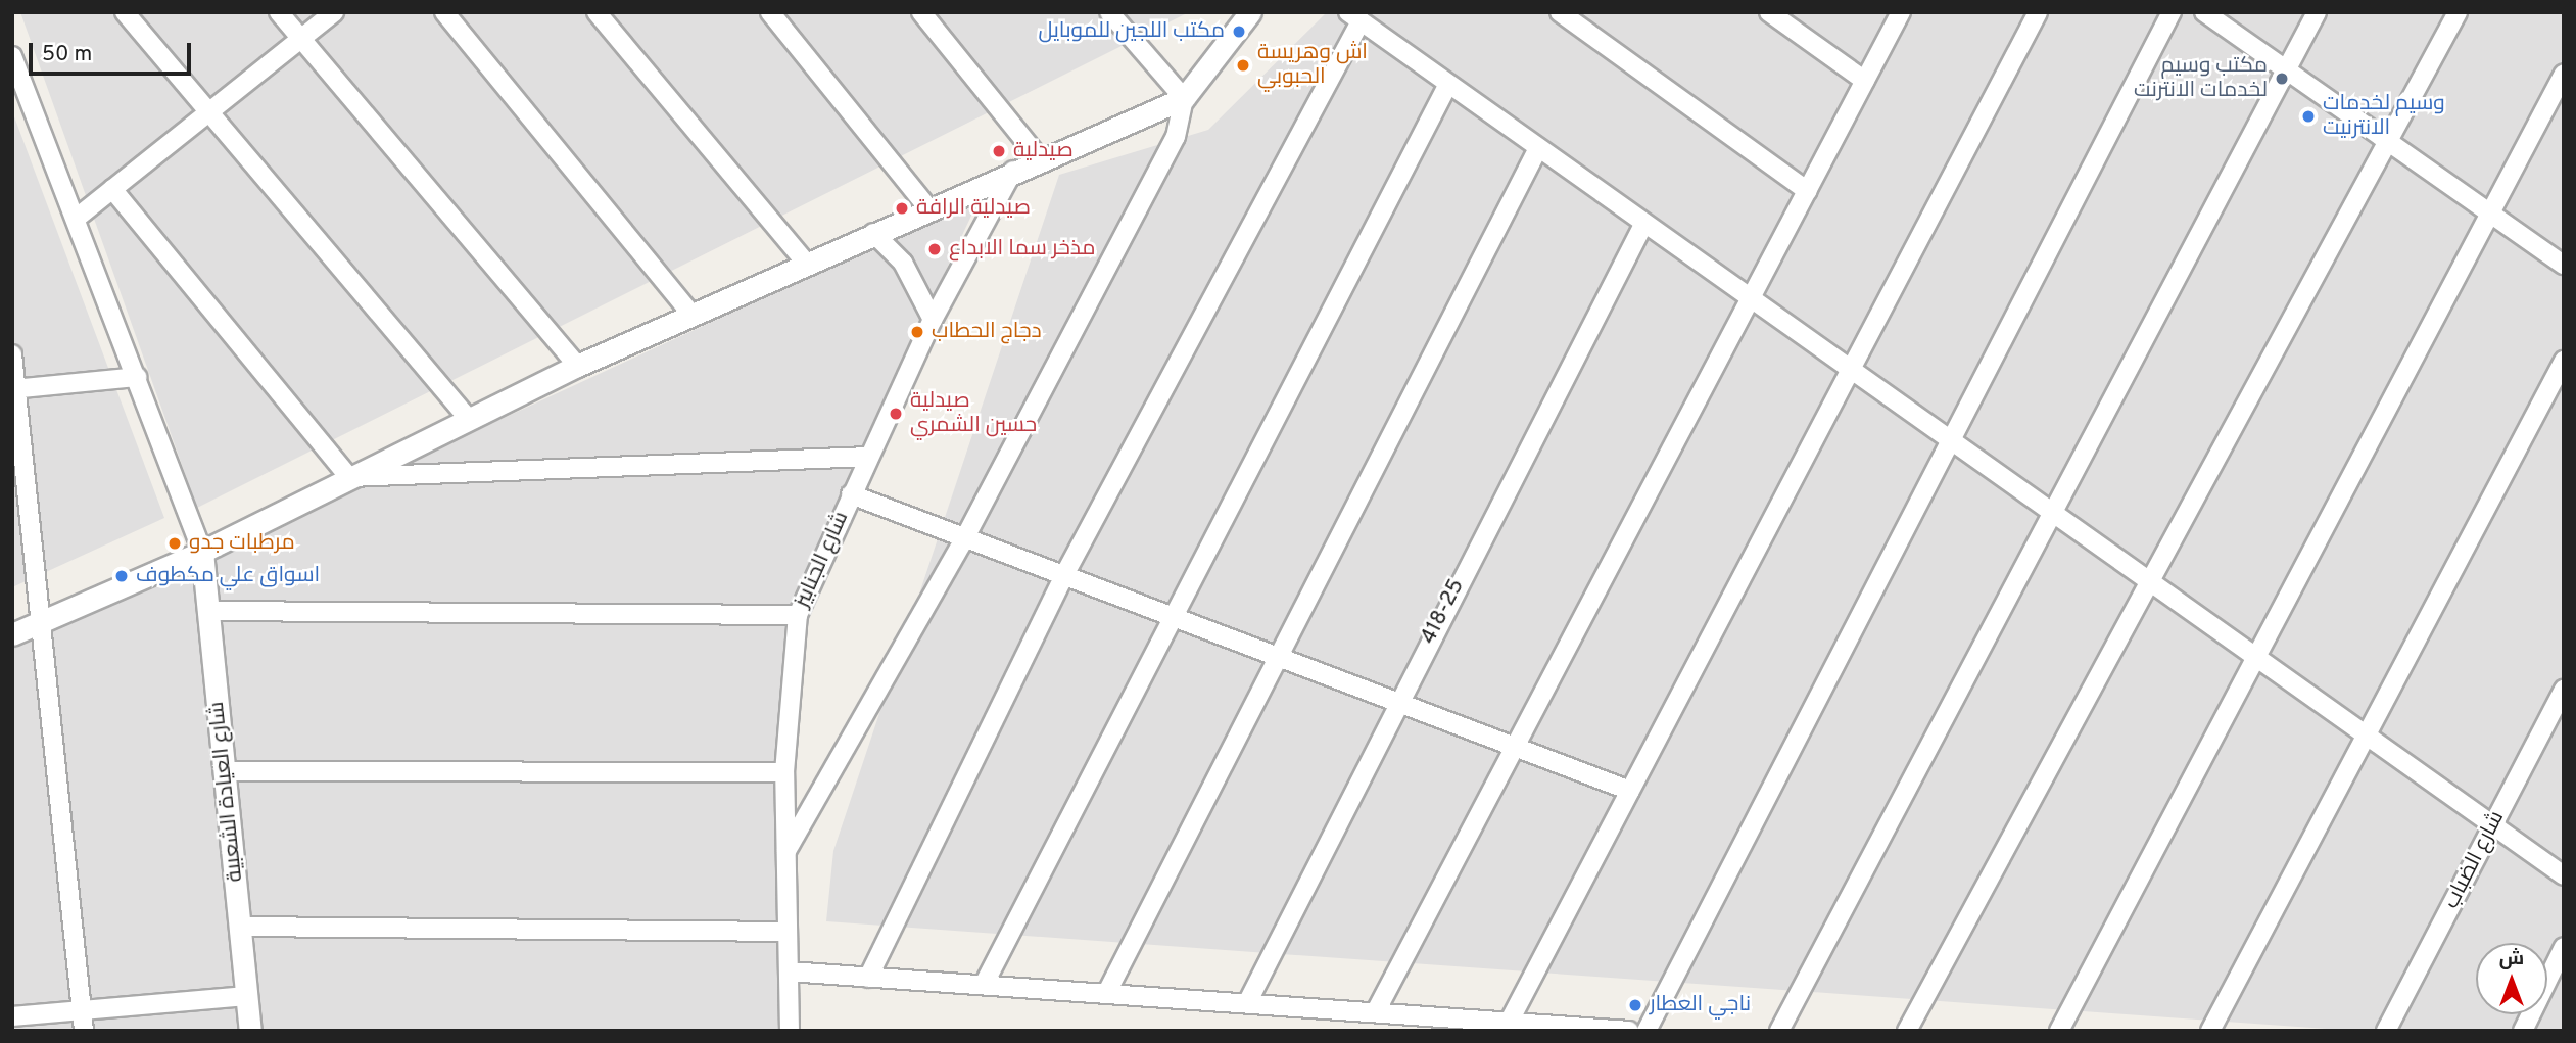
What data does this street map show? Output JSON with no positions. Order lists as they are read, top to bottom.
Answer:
{
  "streets": {
    "street": [
      "شارع الجنابيز",
      "418-25",
      "شارع العيادة الشعبية",
      "شارع الضباب"
    ]
  },
  "places": [
    "مكتب اللجين للموبايل",
    "اش وهريسة الحبوبي",
    "مكتب وسيم لخدمات الانترنت",
    "وسيم لخدمات الانترنيت",
    "صيدلية",
    "صيدلية الرافة",
    "مذخر سما الابداع",
    "دجاج الحطاب",
    "صيدلية حسين الشمري",
    "مرطبات جدو",
    "اسواق علي مكطوف",
    "ناجي العطار"
  ],
  "scale_bar": "50 m",
  "north": "top"
}
